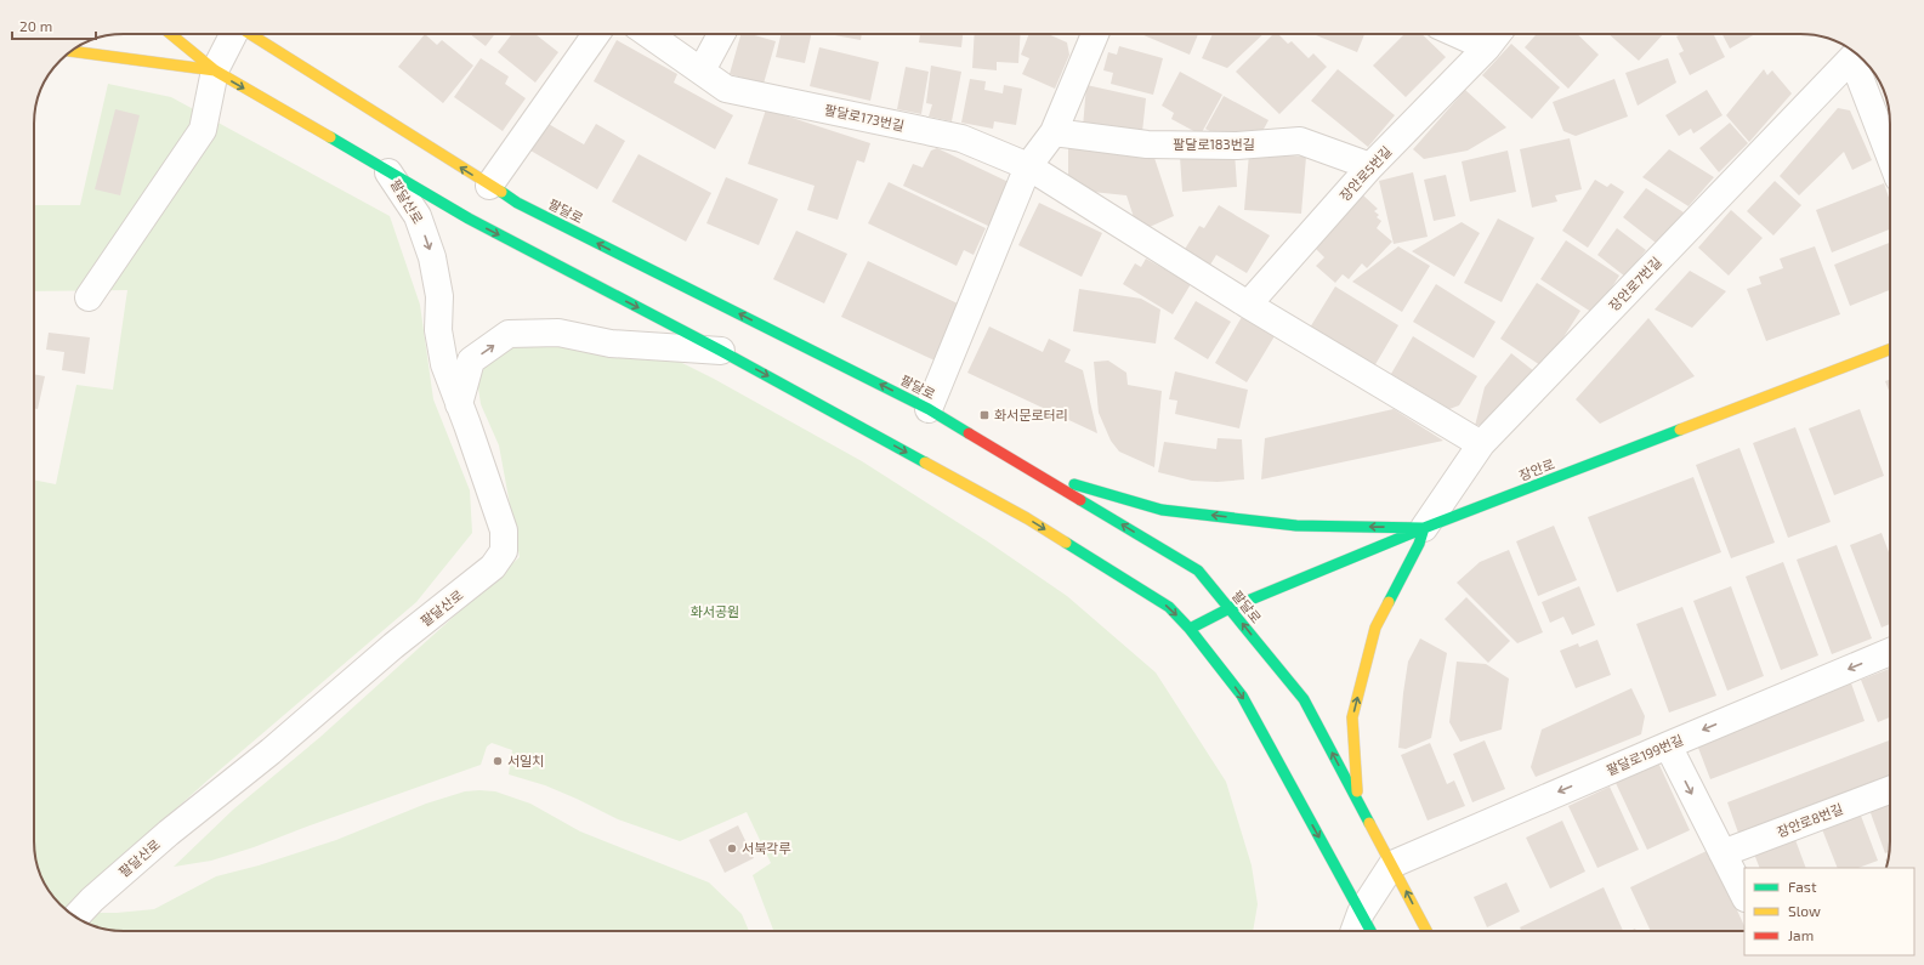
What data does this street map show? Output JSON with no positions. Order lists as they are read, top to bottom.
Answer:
{
  "streets": {
    "main road": ["팔달로", "장안로"],
    "street": [
      "팔달로173번길",
      "팔달로183번길",
      "장안로5번길",
      "팔달산로",
      "장안로7번길",
      "팔달로199번길",
      "장안로8번길"
    ]
  },
  "crossings": [
    ["팔달로183번길", "장안로5번길"],
    ["팔달로", "장안로"],
    ["팔달로", "팔달로199번길"],
    ["장안로7번길", "장안로"]
  ],
  "one_way": ["팔달로199번길"],
  "parks": ["화서공원"],
  "places": {
    "transit": ["화서문로터리"],
    "other": ["서일치", "서북각루"]
  },
  "legend": ["Fast", "Slow", "Jam"],
  "scale_bar": "20 m"
}
